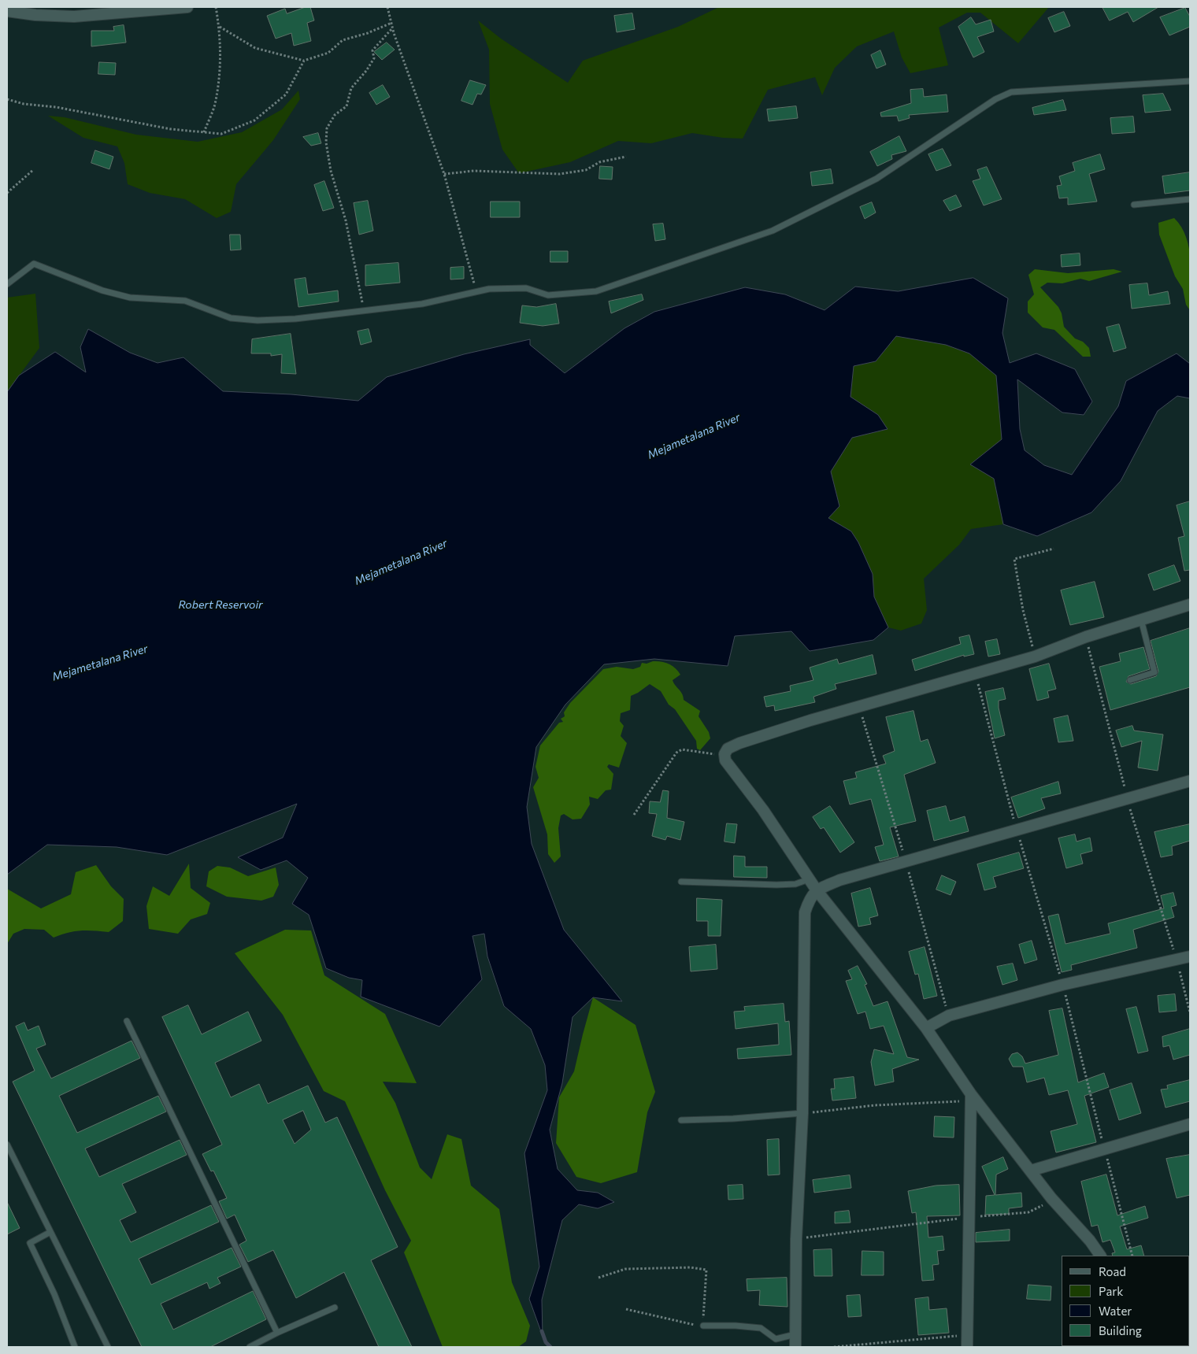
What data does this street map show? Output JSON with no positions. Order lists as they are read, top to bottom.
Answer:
{
  "water": ["Mejametalana River", "Robert Reservoir"],
  "legend": [
    "Road",
    "Park",
    "Water",
    "Building"
  ]
}
